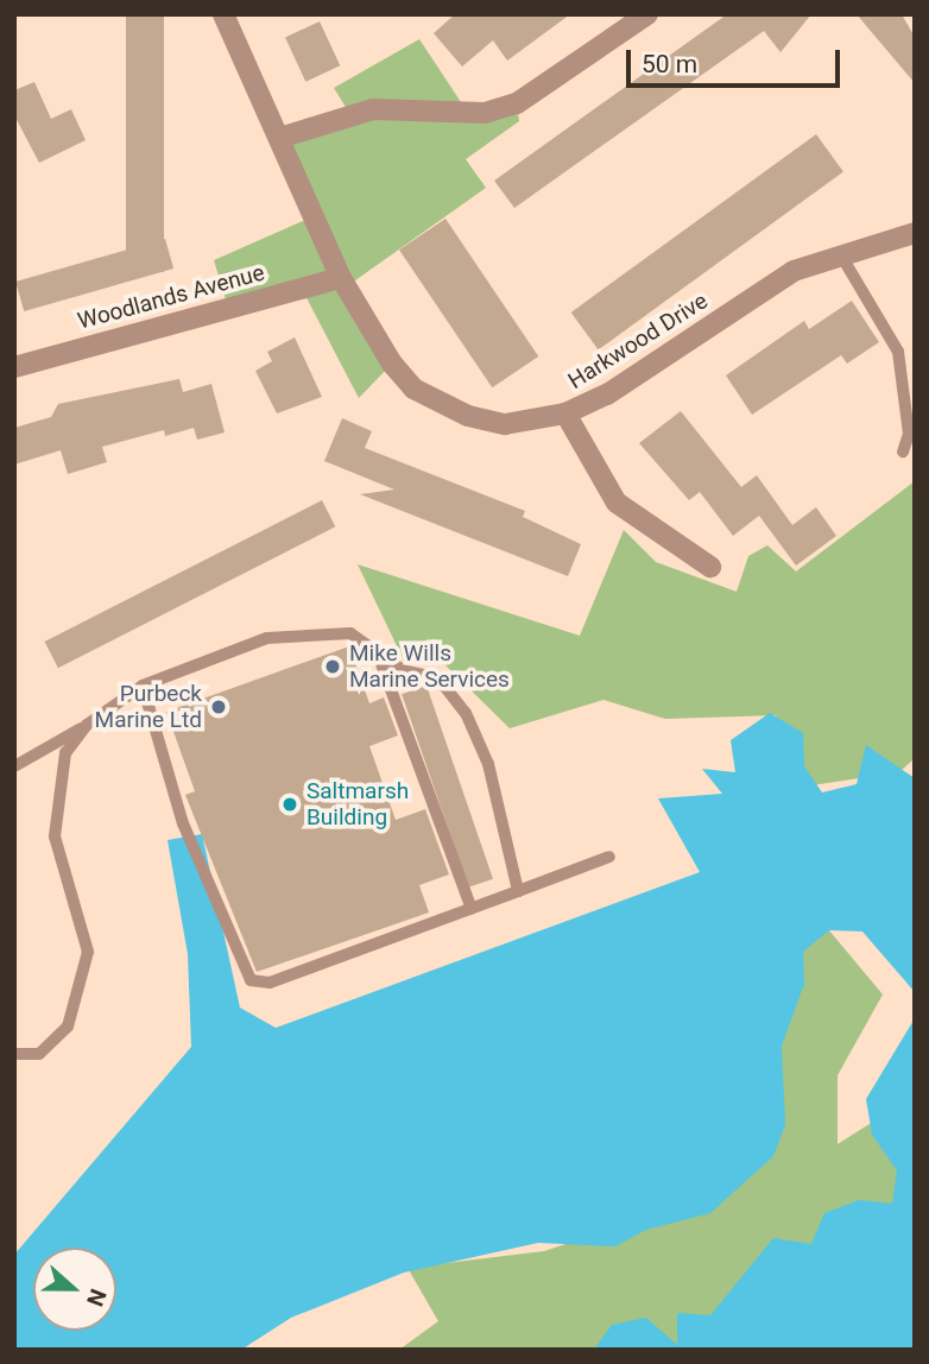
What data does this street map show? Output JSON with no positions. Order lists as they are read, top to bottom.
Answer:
{
  "streets": {
    "street": ["Woodlands Avenue", "Harkwood Drive"]
  },
  "crossings": [
    ["Woodlands Avenue", "Harkwood Drive"]
  ],
  "places": ["Mike Wills Marine Services", "Purbeck Marine Ltd", "Saltmarsh Building"],
  "scale_bar": "50 m",
  "north": "right"
}
